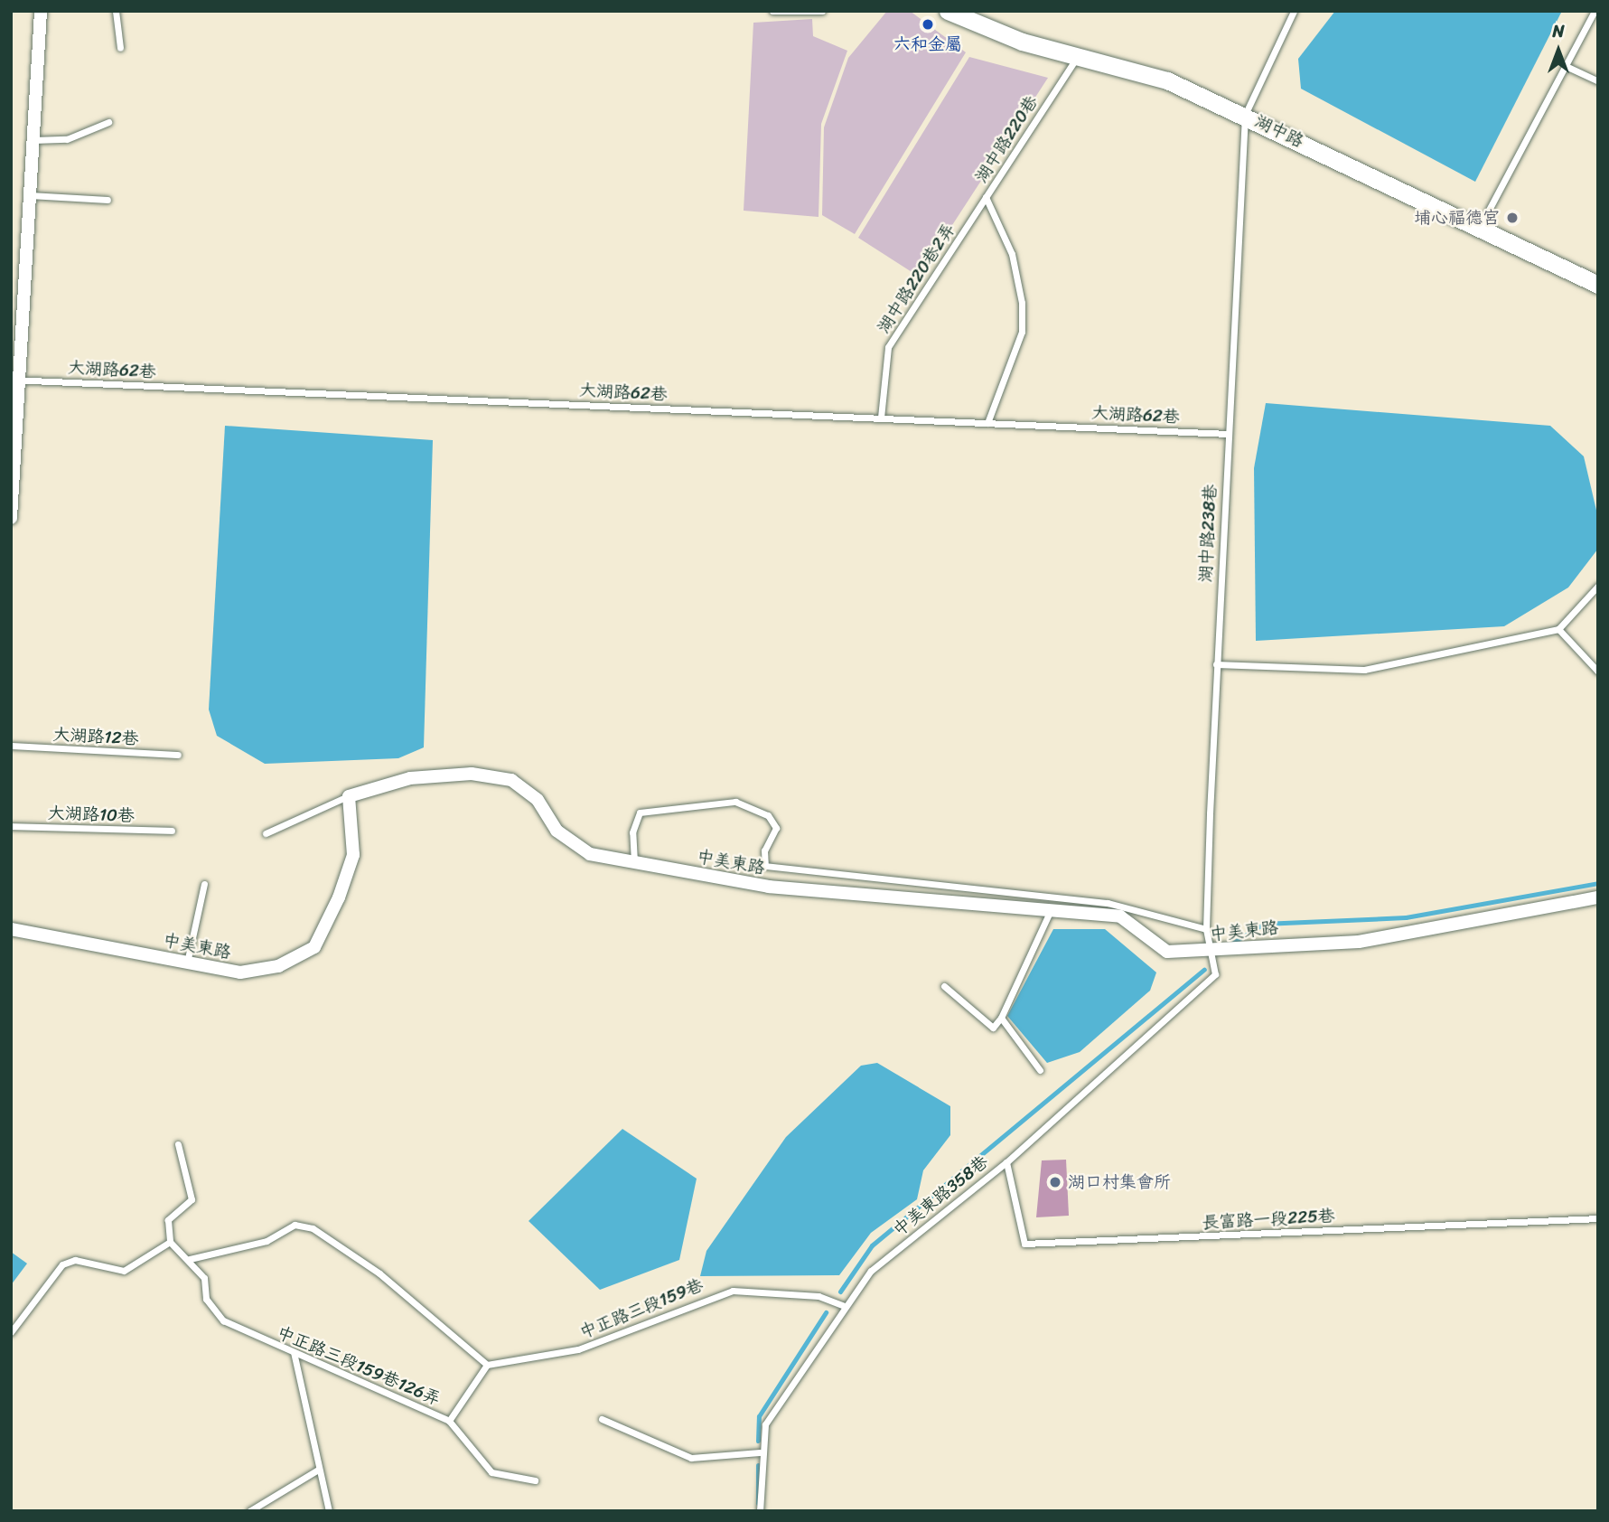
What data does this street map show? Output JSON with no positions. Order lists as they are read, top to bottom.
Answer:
{
  "streets": {
    "street": ["湖中路", "中美東路"],
    "lane": [
      "湖中路220巷",
      "湖中路220巷2弄",
      "大湖路62巷",
      "湖中路238巷",
      "大湖路12巷",
      "大湖路10巷",
      "中美東路358巷",
      "長富路一段225巷",
      "中正路三段159巷",
      "中正路三段159巷126弄"
    ]
  },
  "crossings": [
    ["湖中路", "湖中路220巷"],
    ["湖中路", "湖中路238巷"],
    ["湖中路220巷", "湖中路220巷2弄"],
    ["湖中路220巷", "大湖路62巷"],
    ["湖中路220巷2弄", "大湖路62巷"],
    ["大湖路62巷", "湖中路238巷"],
    ["湖中路238巷", "中美東路"],
    ["湖中路238巷", "中美東路358巷"],
    ["中美東路", "中美東路358巷"],
    ["中美東路358巷", "長富路一段225巷"],
    ["中美東路358巷", "中正路三段159巷"]
  ],
  "places": ["六和金屬", "埔心福德宮", "湖口村集會所"],
  "north": "top"
}
